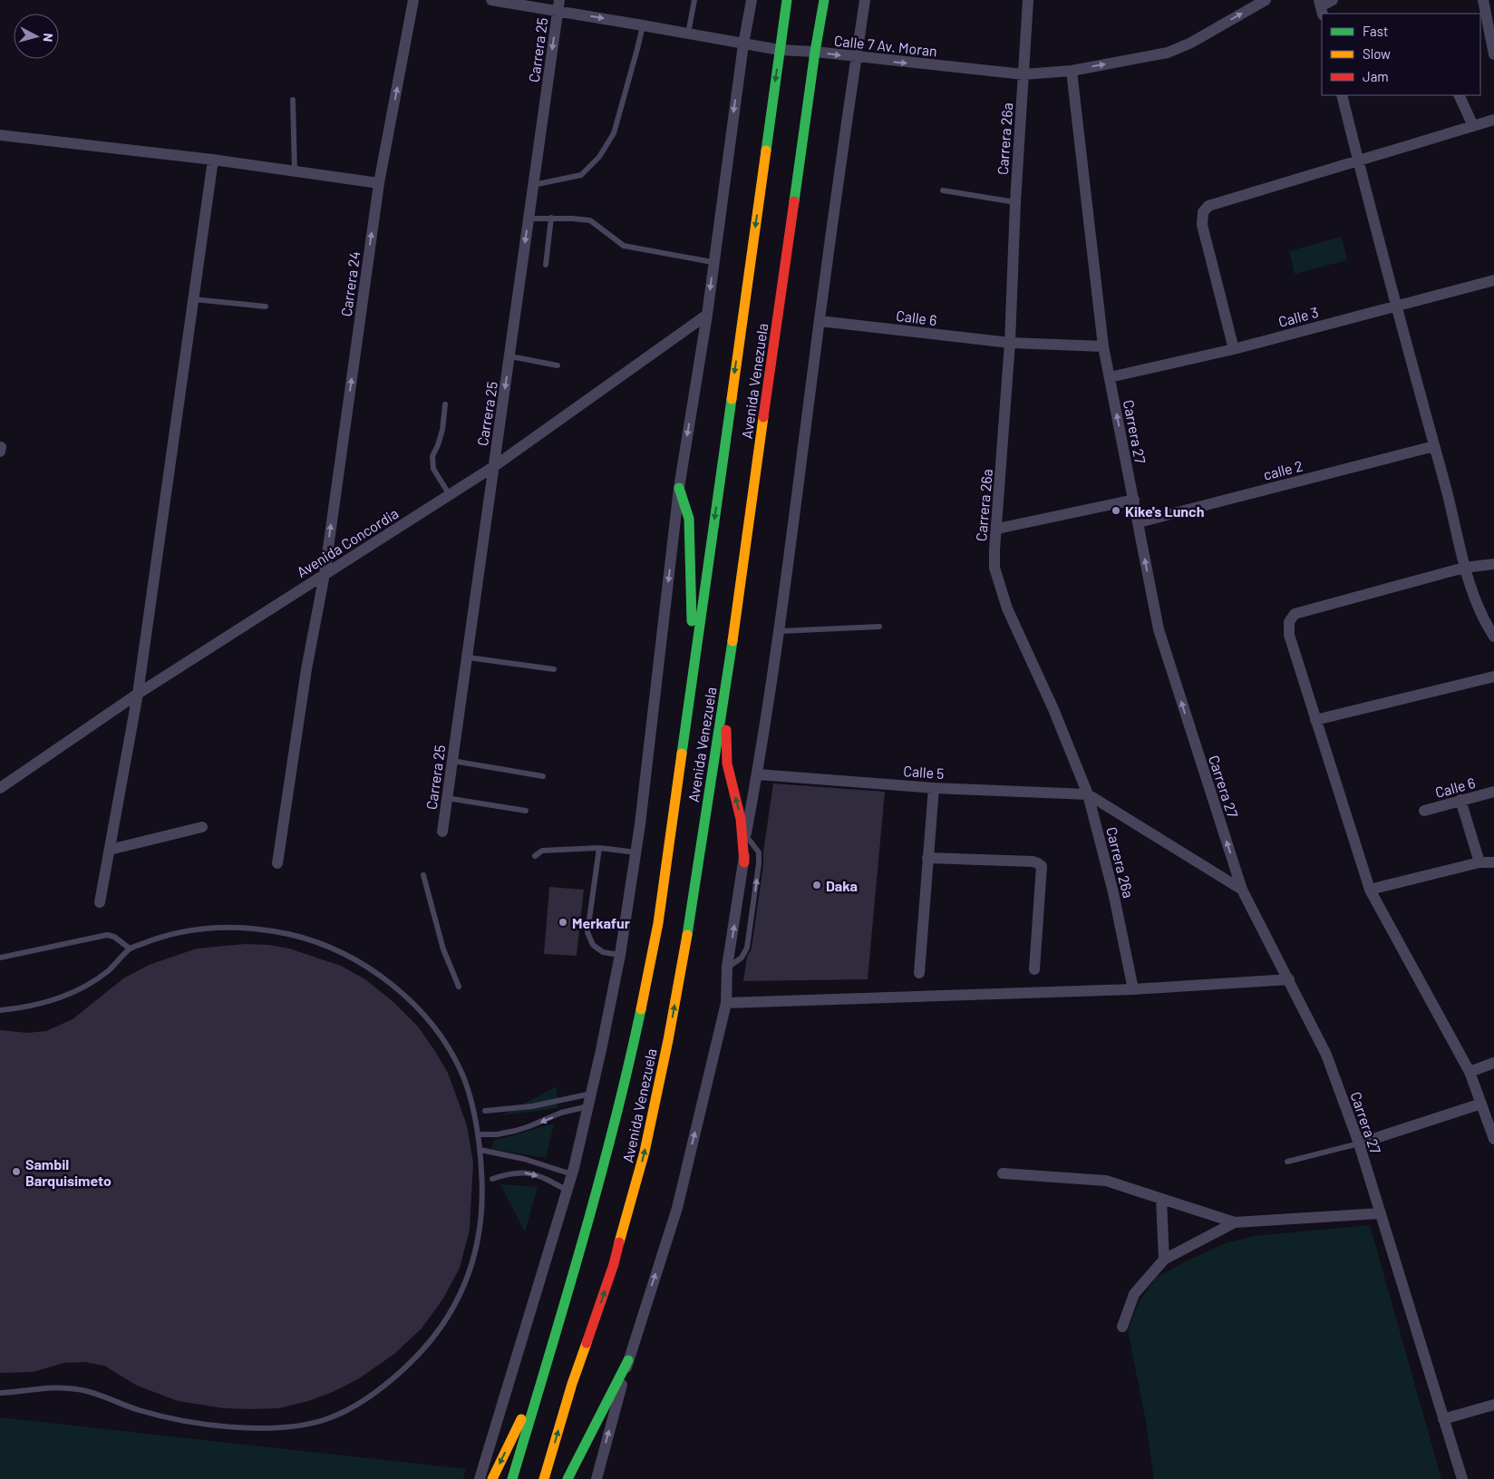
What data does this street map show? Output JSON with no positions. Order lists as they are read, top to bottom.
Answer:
{
  "streets": {
    "street": [
      "Calle 7 Av. Moran",
      "Carrera 25",
      "Carrera 26a",
      "Carrera 24",
      "Calle 3",
      "Calle 6",
      "Avenida Venezuela",
      "Carrera 27",
      "calle 2",
      "Avenida Concordia",
      "Calle 5"
    ]
  },
  "crossings": [
    ["Calle 7 Av. Moran", "Carrera 25"],
    ["Calle 7 Av. Moran", "Carrera 26a"],
    ["Calle 7 Av. Moran", "Avenida Venezuela"],
    ["Calle 7 Av. Moran", "Carrera 27"],
    ["Carrera 25", "Avenida Concordia"],
    ["Carrera 26a", "Calle 6"],
    ["Carrera 26a", "Calle 5"],
    ["Carrera 24", "Avenida Concordia"],
    ["Calle 3", "Carrera 27"],
    ["Calle 6", "Carrera 27"],
    ["Carrera 27", "calle 2"]
  ],
  "one_way": ["Calle 7 Av. Moran", "Carrera 25", "Carrera 24"],
  "places": [
    "Kike's Lunch",
    "Daka",
    "Merkafur",
    "Sambil Barquisimeto"
  ],
  "legend": ["Fast", "Slow", "Jam"],
  "north": "right"
}
